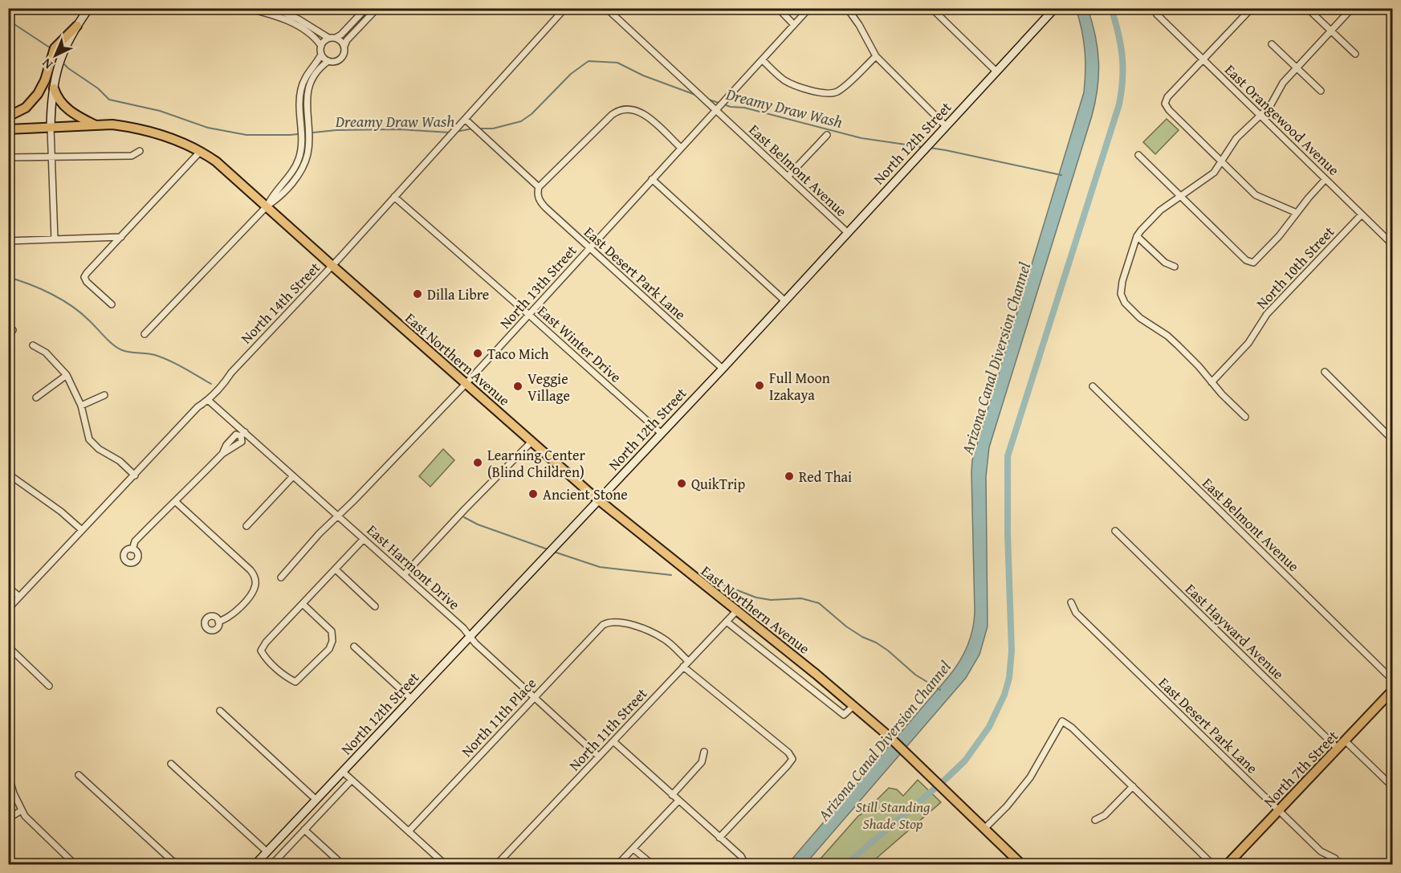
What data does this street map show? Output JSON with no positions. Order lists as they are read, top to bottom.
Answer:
{
  "streets": {
    "main road": ["East Northern Avenue", "North 7th Street"],
    "street": [
      "East Orangewood Avenue",
      "North 12th Street",
      "East Belmont Avenue",
      "North 10th Street",
      "East Desert Park Lane",
      "North 13th Street",
      "North 14th Street",
      "East Winter Drive",
      "East Harmont Drive",
      "East Hayward Avenue",
      "North 11th Place",
      "North 11th Street"
    ]
  },
  "crossings": [
    ["East Orangewood Avenue", "North 10th Street"],
    ["North 12th Street", "East Belmont Avenue"],
    ["North 12th Street", "East Desert Park Lane"],
    ["North 12th Street", "East Winter Drive"],
    ["North 12th Street", "East Northern Avenue"],
    ["North 12th Street", "East Harmont Drive"],
    ["East Belmont Avenue", "North 13th Street"],
    ["East Desert Park Lane", "North 13th Street"],
    ["East Desert Park Lane", "North 14th Street"],
    ["East Desert Park Lane", "North 7th Street"],
    ["North 13th Street", "East Winter Drive"],
    ["North 13th Street", "East Northern Avenue"],
    ["North 13th Street", "East Harmont Drive"],
    ["North 14th Street", "East Winter Drive"],
    ["North 14th Street", "East Northern Avenue"],
    ["North 14th Street", "East Harmont Drive"],
    ["East Northern Avenue", "North 11th Street"],
    ["East Harmont Drive", "North 11th Place"],
    ["East Harmont Drive", "North 11th Street"],
    ["East Hayward Avenue", "North 7th Street"],
    ["North 11th Place", "North 11th Street"]
  ],
  "water": ["Dreamy Draw Wash", "Arizona Canal Diversion Channel"],
  "parks": ["Still Standing Shade Stop"],
  "places": [
    "Dilla Libre",
    "Taco Mich",
    "Full Moon Izakaya",
    "Veggie Village",
    "Learning Center (Blind Children)",
    "Red Thai",
    "QuikTrip",
    "Ancient Stone"
  ],
  "north": "bottom left"
}
